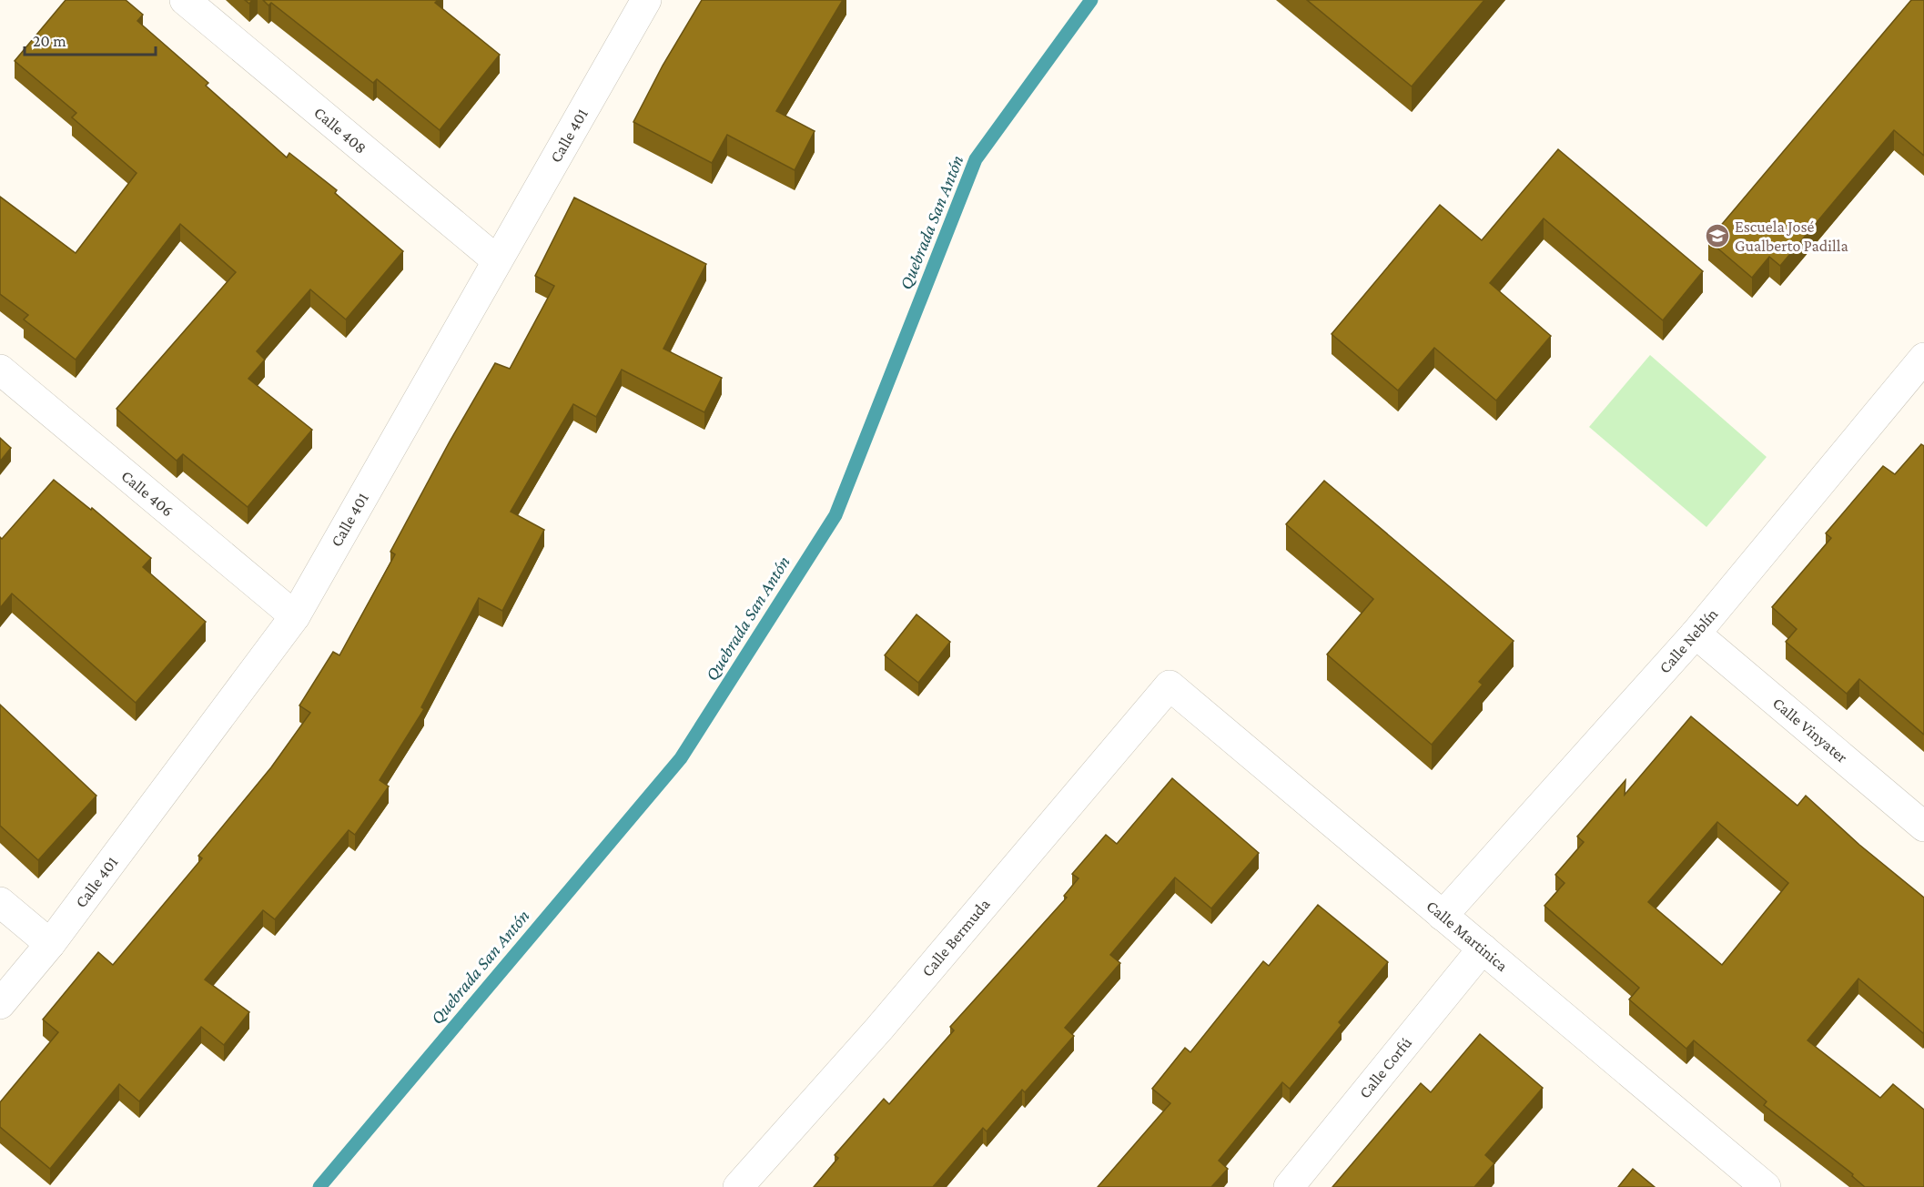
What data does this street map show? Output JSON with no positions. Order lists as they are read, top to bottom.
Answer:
{
  "streets": {
    "street": [
      "Calle 408",
      "Calle 401",
      "Calle 406",
      "Calle Neblín",
      "Calle Vinyater",
      "Calle Martinica",
      "Calle Bermuda",
      "Calle Corfú"
    ]
  },
  "crossings": [
    ["Calle 408", "Calle 401"],
    ["Calle 401", "Calle 406"],
    ["Calle Neblín", "Calle Vinyater"],
    ["Calle Neblín", "Calle Martinica"],
    ["Calle Martinica", "Calle Bermuda"],
    ["Calle Martinica", "Calle Corfú"]
  ],
  "water": ["Quebrada San Antón"],
  "places": {
    "school or university": ["Escuela José Gualberto Padilla"]
  },
  "scale_bar": "20 m"
}
